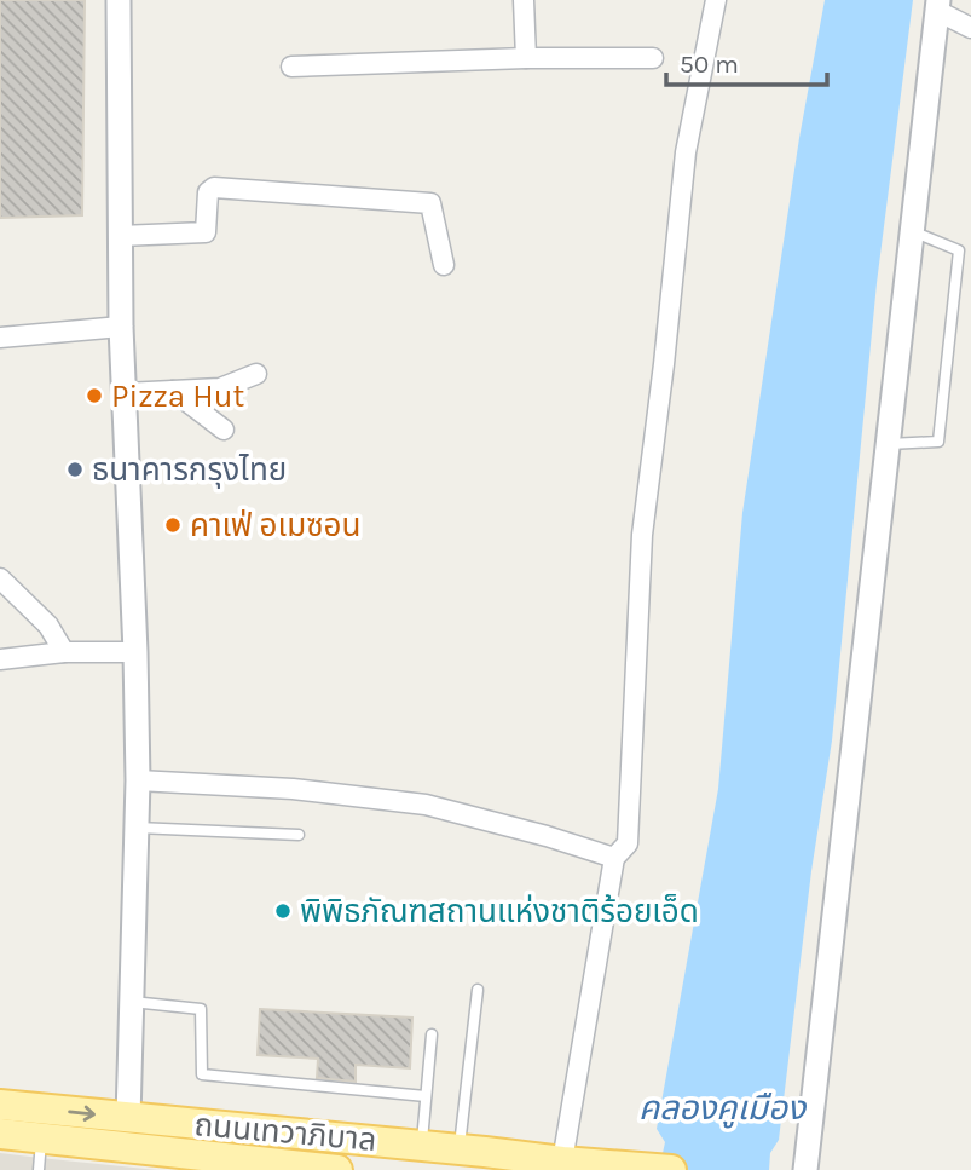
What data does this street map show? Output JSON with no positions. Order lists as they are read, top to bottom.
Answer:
{
  "streets": {
    "main road": ["ถนนเทวาภิบาล"]
  },
  "water": ["คลองคูเมือง"],
  "places": [
    "Pizza Hut",
    "ธนาคารกรุงไทย",
    "คาเฟ่ อเมซอน",
    "พิพิธภัณฑสถานแห่งชาติร้อยเอ็ด"
  ],
  "scale_bar": "50 m"
}
